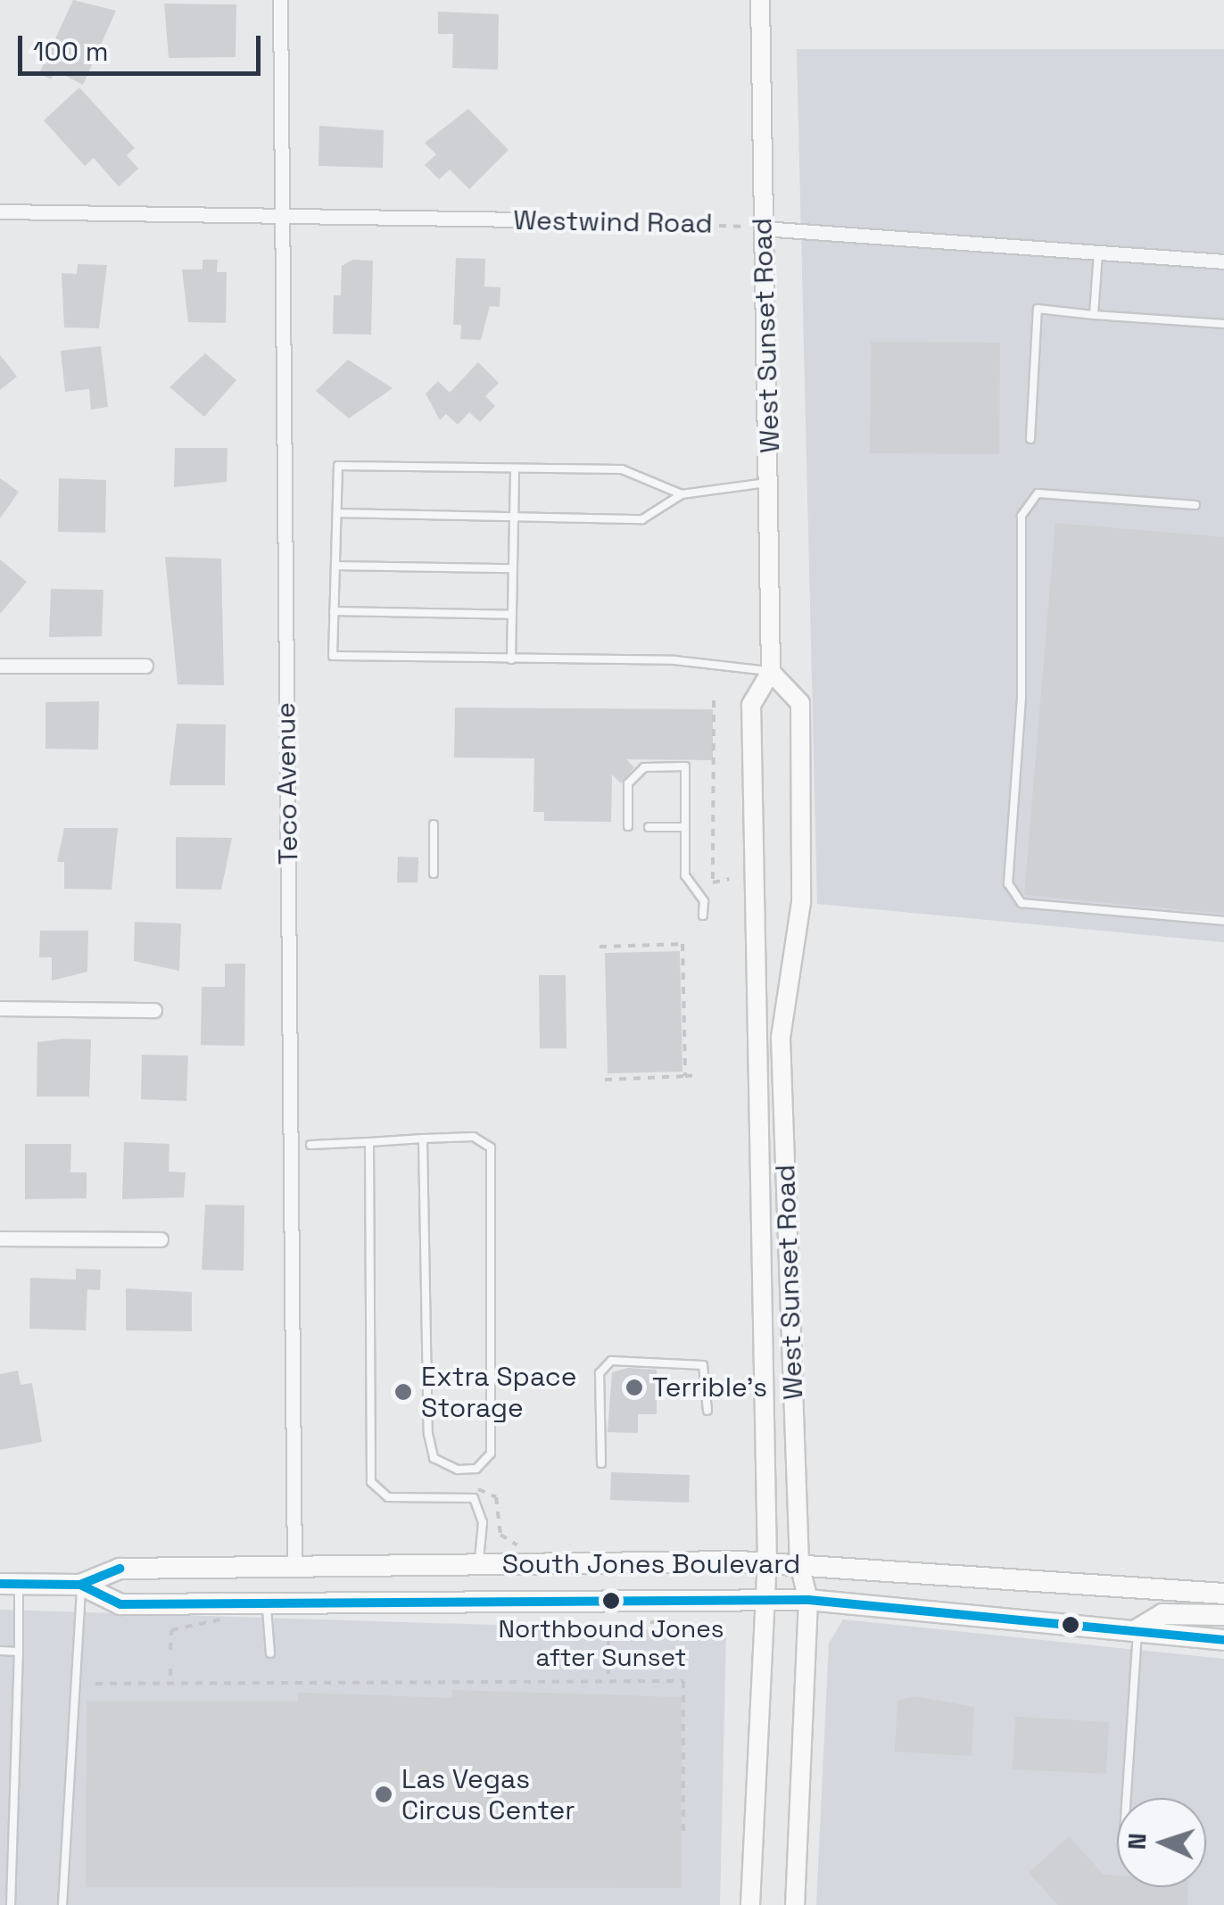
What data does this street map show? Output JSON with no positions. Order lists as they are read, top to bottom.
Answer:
{
  "streets": {
    "main road": ["West Sunset Road", "South Jones Boulevard"],
    "street": ["Westwind Road", "Teco Avenue"]
  },
  "crossings": [
    ["Westwind Road", "West Sunset Road"],
    ["Westwind Road", "Teco Avenue"],
    ["West Sunset Road", "South Jones Boulevard"],
    ["Teco Avenue", "South Jones Boulevard"]
  ],
  "places": [
    "Terrible's",
    "Extra Space Storage",
    "Northbound Jones after Sunset",
    "Las Vegas Circus Center"
  ],
  "scale_bar": "100 m",
  "north": "left"
}
